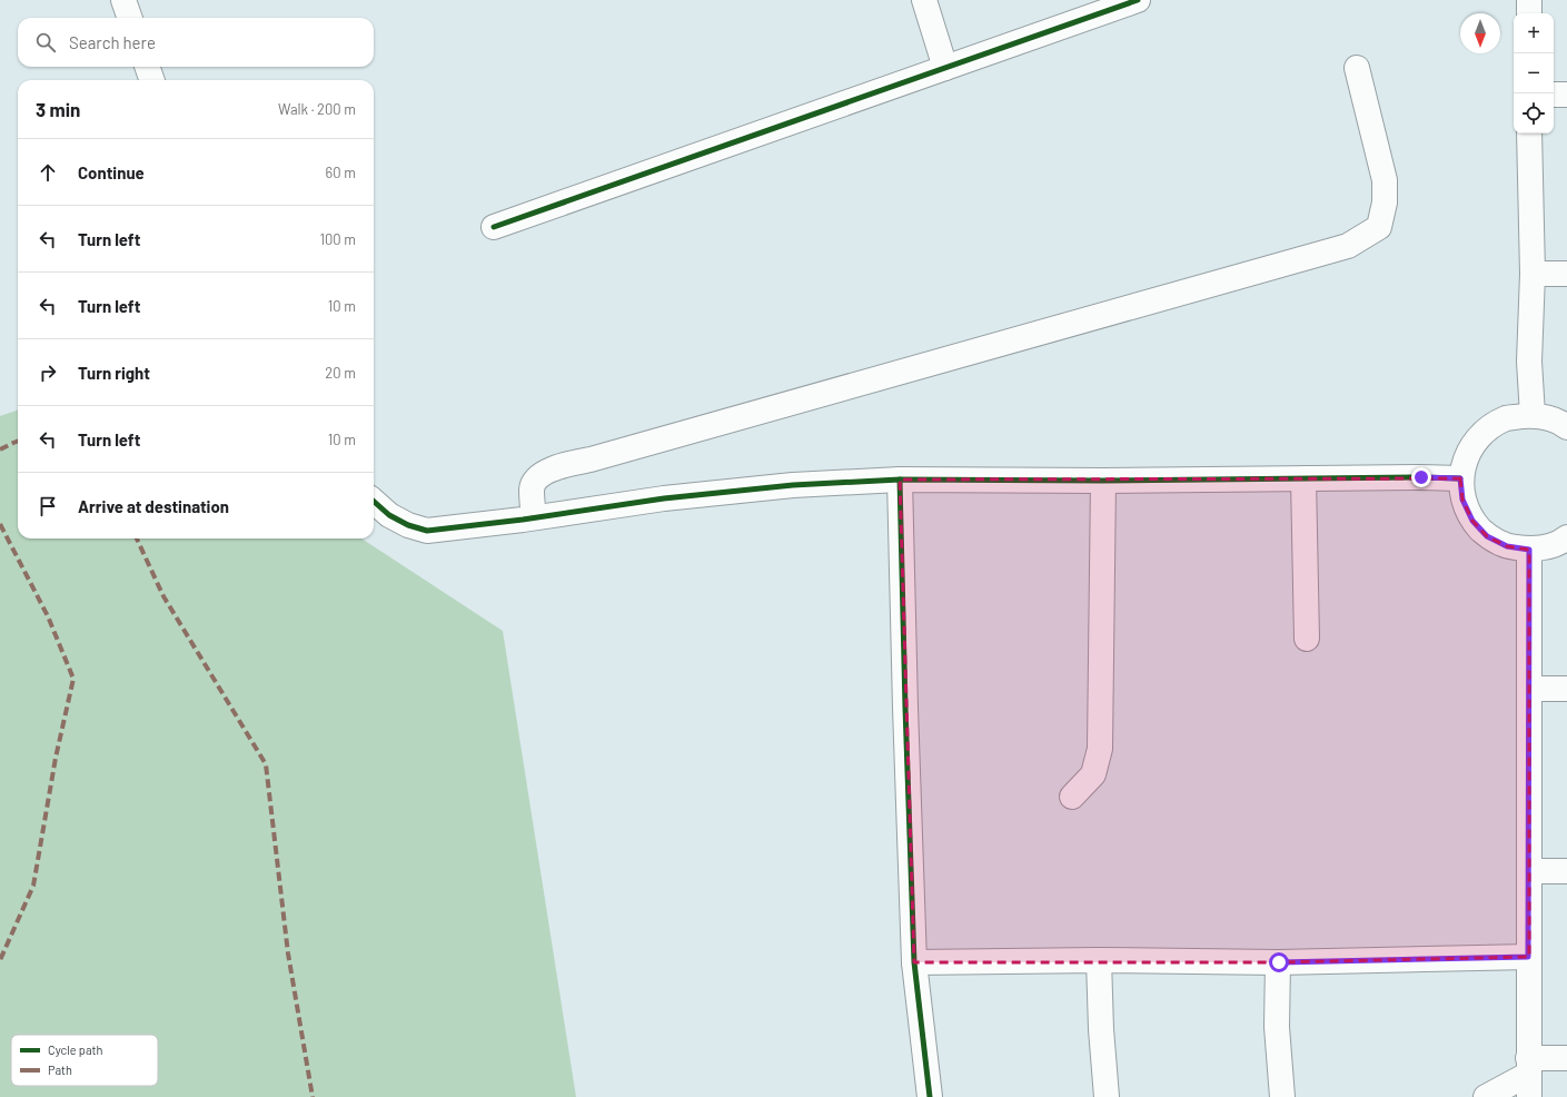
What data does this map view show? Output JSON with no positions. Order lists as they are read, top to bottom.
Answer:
{
  "legend": ["Cycle path", "Path"],
  "north": "bottom",
  "page": {
    "map_buttons": ["+", "−"],
    "search": "Search here",
    "heading": ["3 min", "Walk · 200 m"],
    "list": [
      ["Continue", "60 m"],
      ["Turn left", "100 m"],
      ["Turn left", "10 m"],
      ["Turn right", "20 m"],
      ["Turn left", "10 m"],
      "Arrive at destination"
    ]
  }
}
